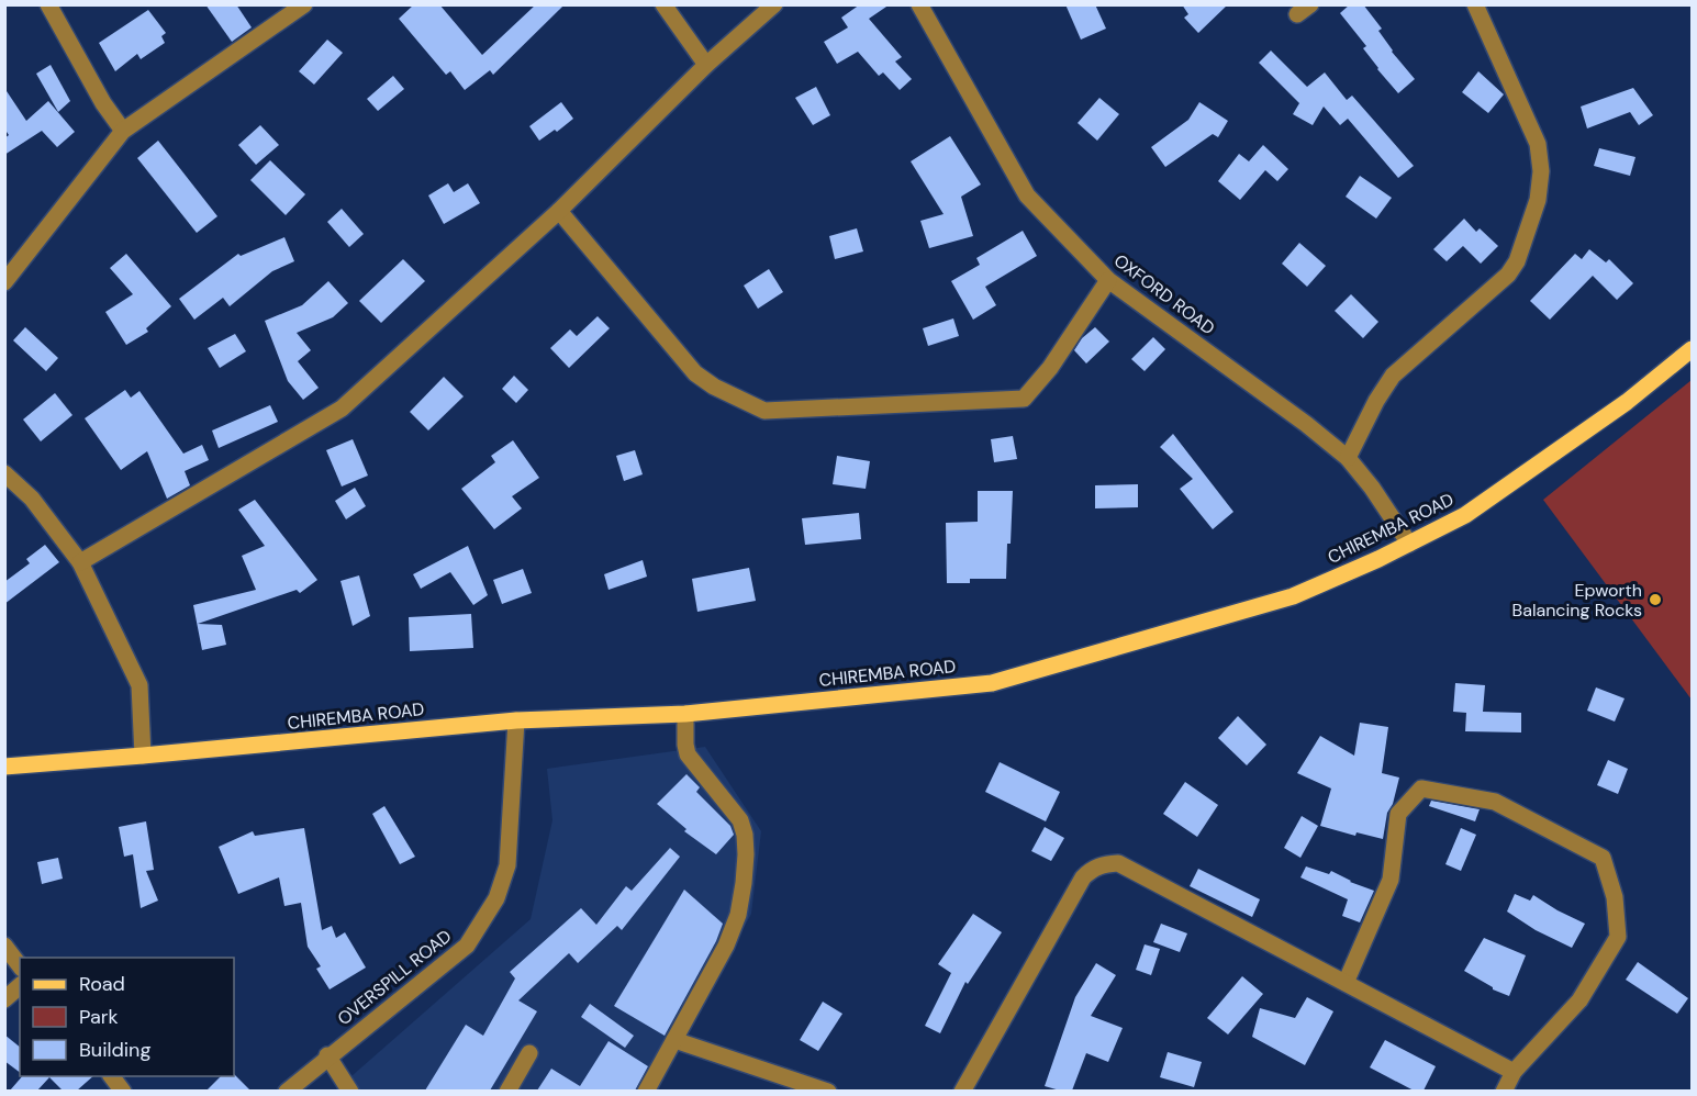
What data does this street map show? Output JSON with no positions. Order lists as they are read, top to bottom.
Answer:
{
  "streets": {
    "main road": ["CHIREMBA ROAD"],
    "street": ["OXFORD ROAD", "OVERSPILL ROAD"]
  },
  "crossings": [
    ["OXFORD ROAD", "CHIREMBA ROAD"],
    ["CHIREMBA ROAD", "OVERSPILL ROAD"]
  ],
  "places": ["Epworth Balancing Rocks"],
  "legend": ["Road", "Park", "Building"]
}
